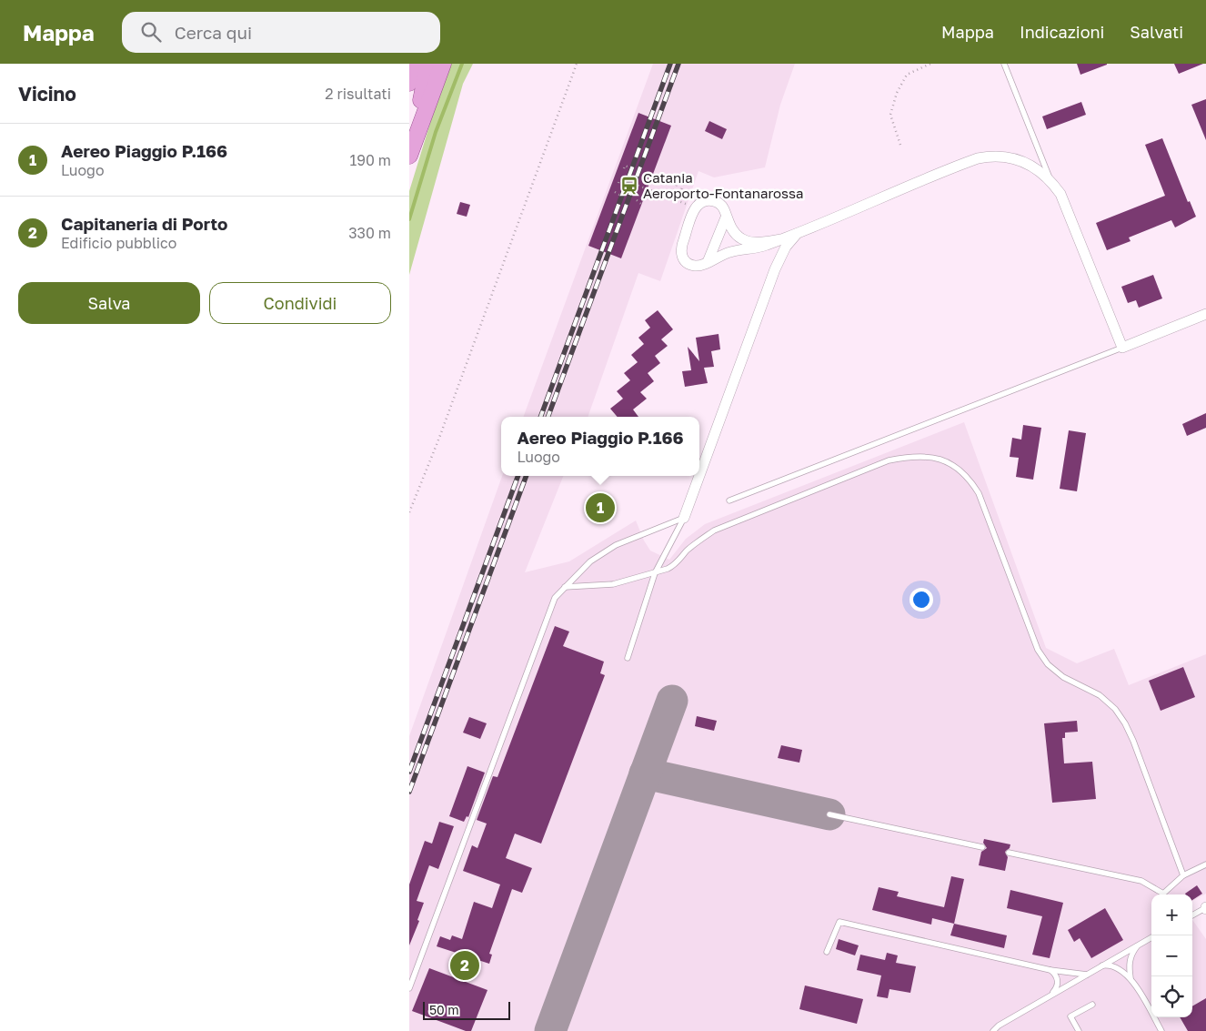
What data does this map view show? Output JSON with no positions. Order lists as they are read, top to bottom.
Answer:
{
  "places": {
    "station": ["Catania Aeroporto-Fontanarossa"]
  },
  "scale_bar": "50 m",
  "page": {
    "header": "Mappa",
    "search": "Cerca qui",
    "nav": ["Mappa", "Indicazioni", "Salvati"],
    "heading": ["Vicino", "2 risultati"],
    "list": [
      {
        "mark": "1",
        "name": "Aereo Piaggio P.166",
        "note": "Luogo",
        "value": "190 m"
      },
      {
        "mark": "2",
        "name": "Capitaneria di Porto",
        "note": "Edificio pubblico",
        "value": "330 m"
      }
    ],
    "buttons": ["Salva", "Condividi"],
    "popup": ["Aereo Piaggio P.166", "Luogo"],
    "pins": ["1", "2"],
    "map_buttons": ["+", "−"],
    "scale": "50 m"
  }
}
